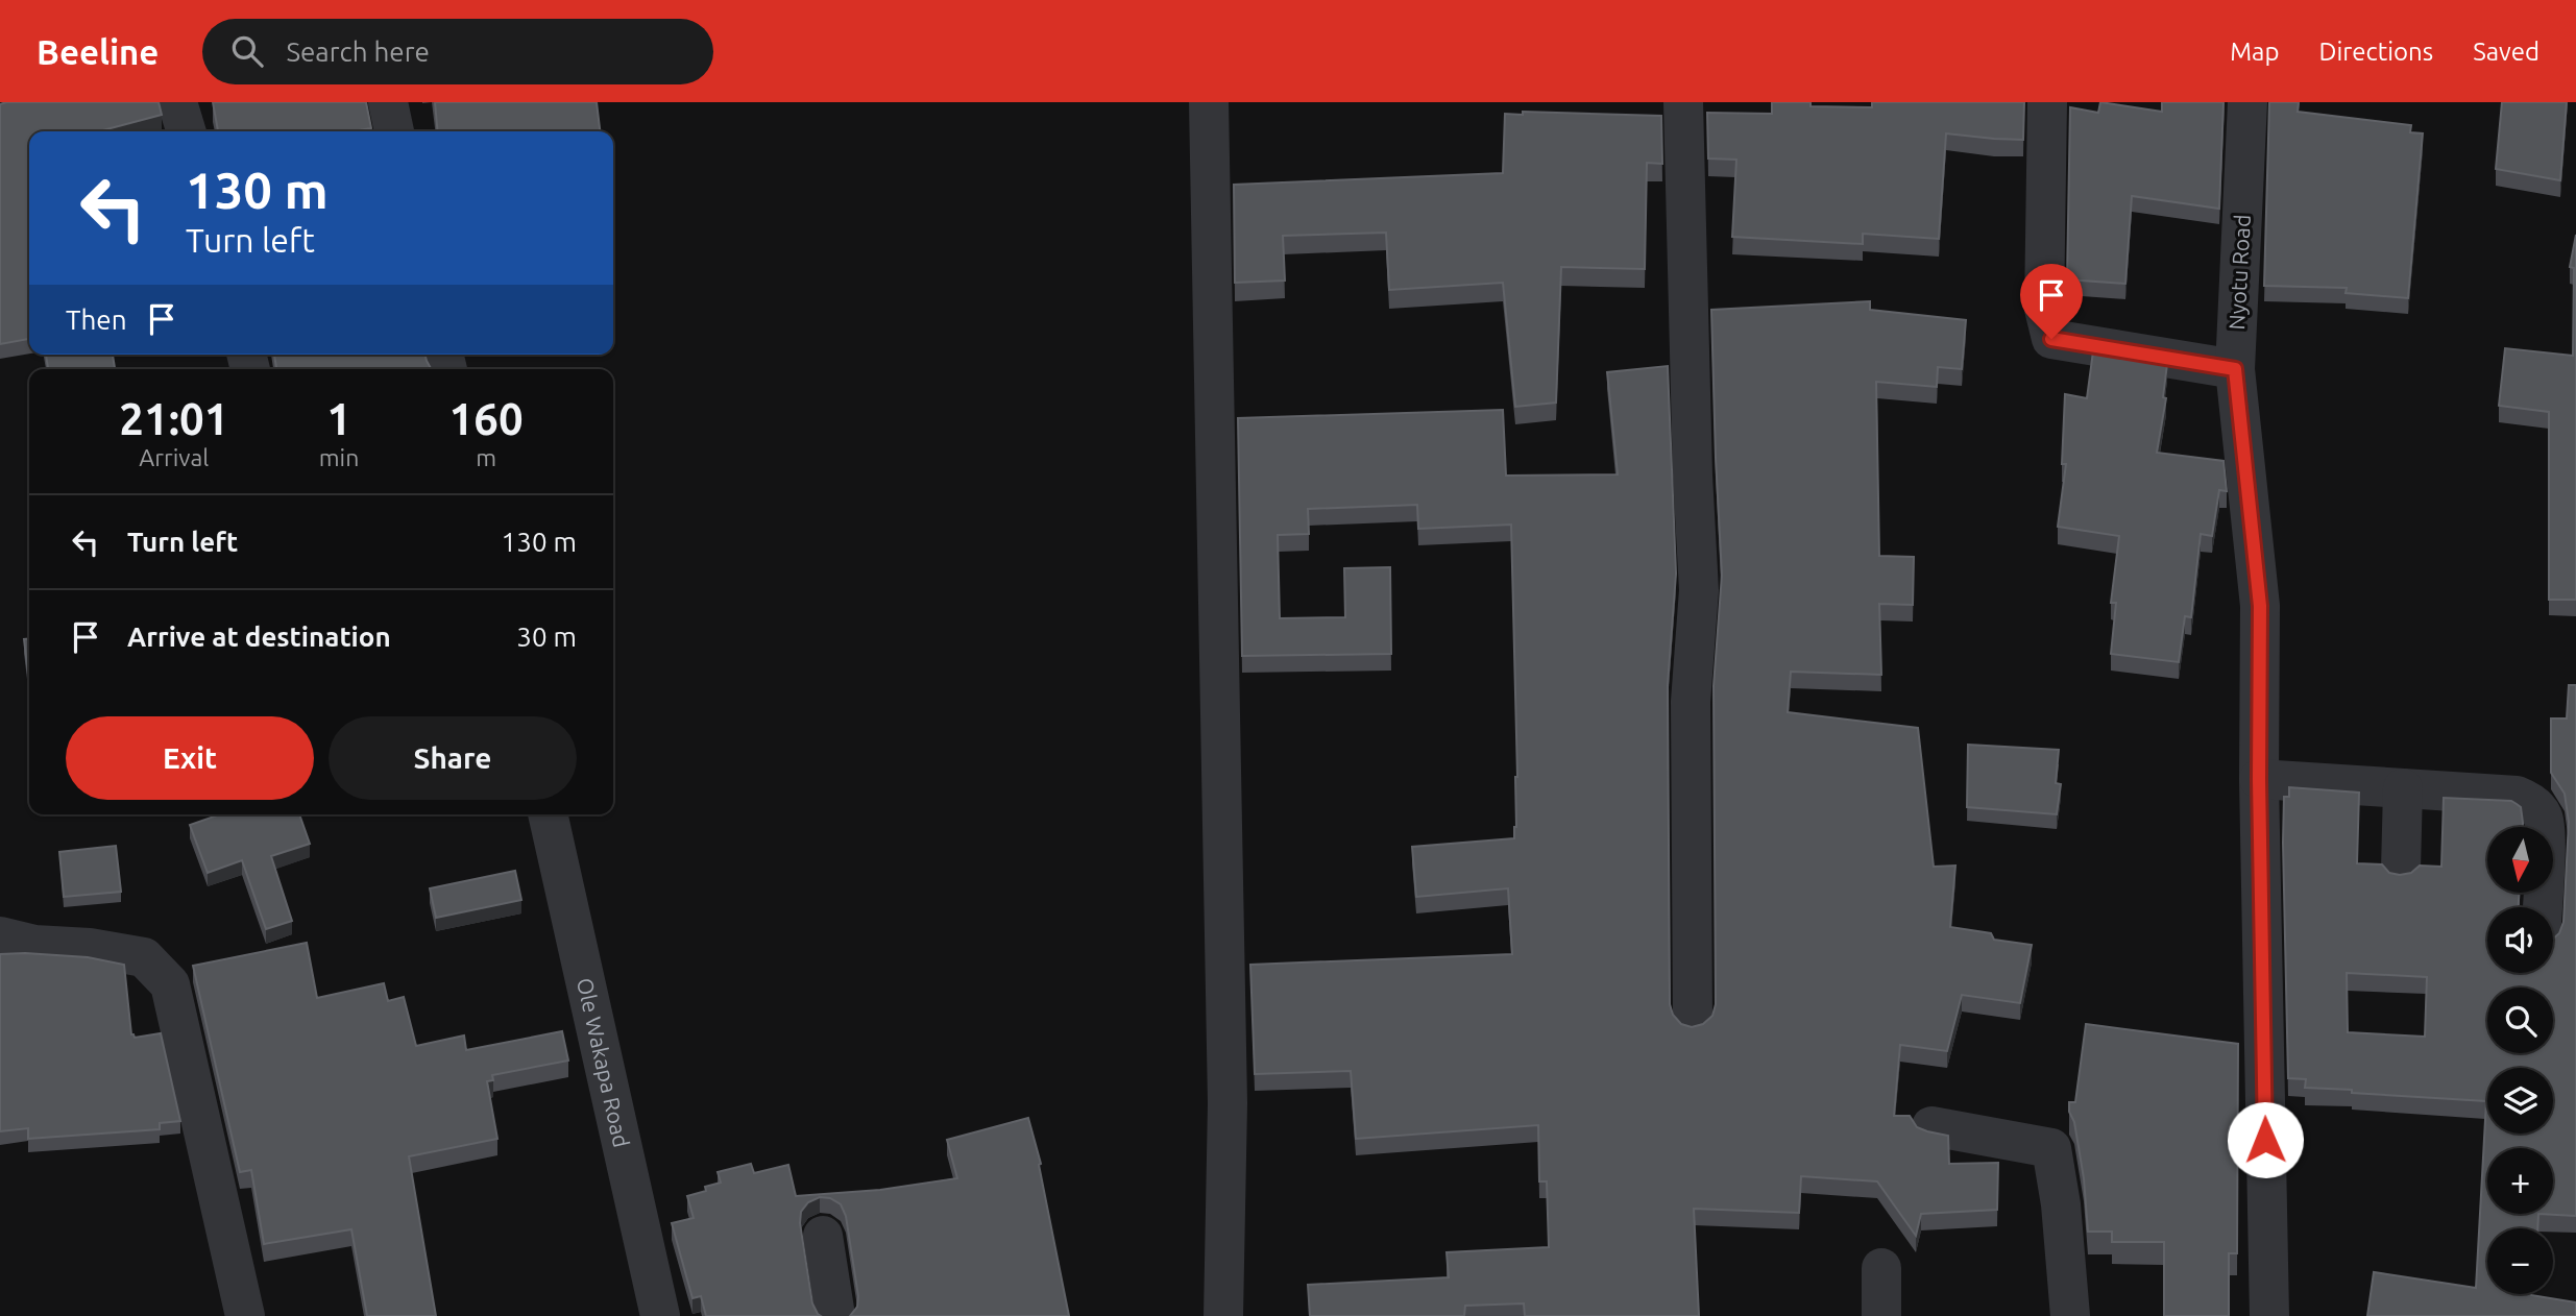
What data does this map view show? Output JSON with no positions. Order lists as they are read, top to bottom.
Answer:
{
  "streets": {
    "street": ["Nyotu Road", "Ole Wakapa Road"]
  },
  "north": "bottom",
  "page": {
    "header": "Beeline",
    "search": "Search here",
    "nav": ["Map", "Directions", "Saved"],
    "turn": ["130 m", "Turn left"],
    "then": "Then",
    "eta": [
      "21:01",
      "Arrival",
      "1",
      "min",
      "160",
      "m"
    ],
    "list": [
      {
        "name": "Turn left",
        "value": "130 m"
      },
      {
        "name": "Arrive at destination",
        "value": "30 m"
      }
    ],
    "buttons": ["Exit", "Share"],
    "map_buttons": ["+", "−"]
  }
}
